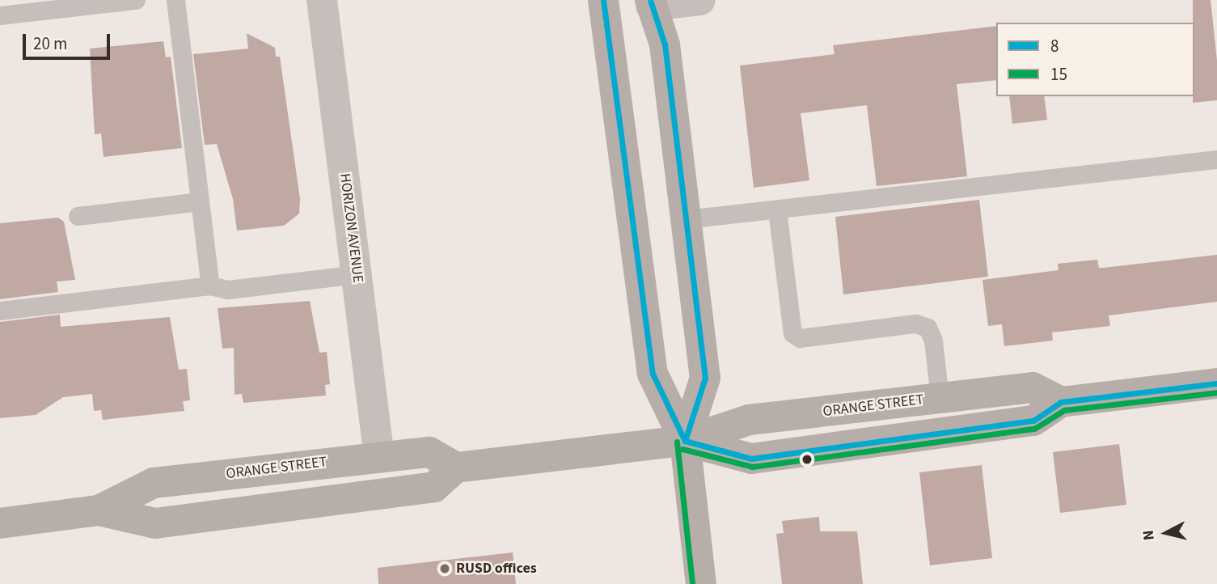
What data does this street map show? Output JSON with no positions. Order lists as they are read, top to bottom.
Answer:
{
  "streets": {
    "main road": ["ORANGE STREET"],
    "street": ["HORIZON AVENUE"]
  },
  "crossings": [
    ["HORIZON AVENUE", "ORANGE STREET"]
  ],
  "places": ["RUSD offices"],
  "lines": ["transit line 8", "transit line 15"],
  "legend": ["8", "15"],
  "scale_bar": "20 m",
  "north": "left"
}
